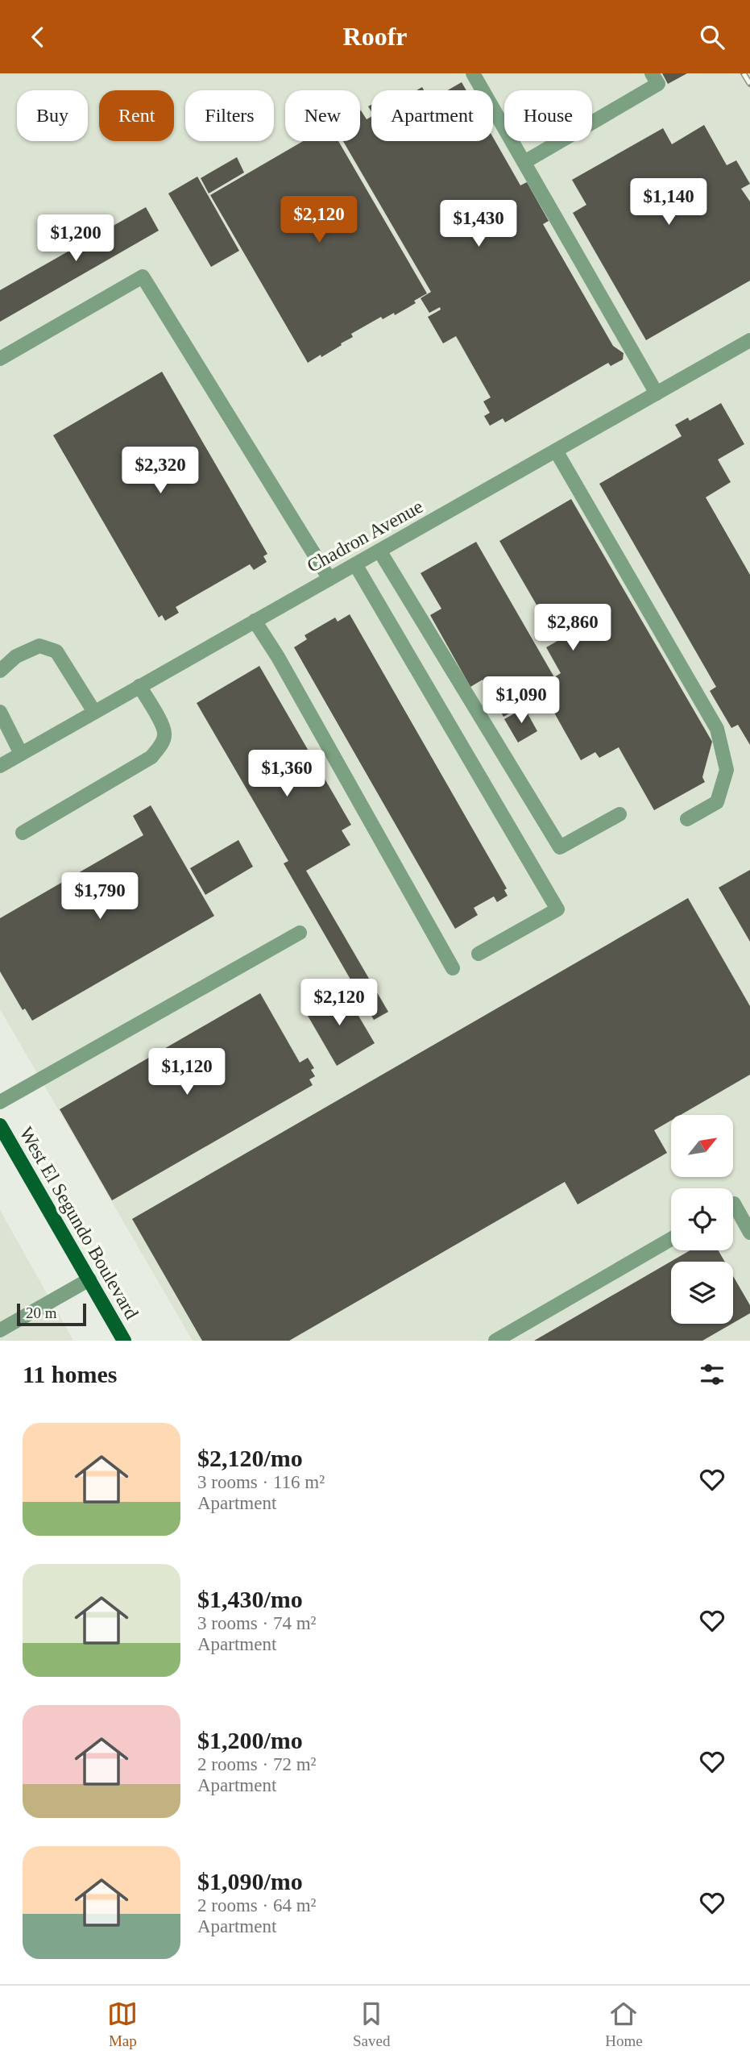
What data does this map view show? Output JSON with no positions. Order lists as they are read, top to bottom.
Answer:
{
  "streets": {
    "main road": ["West El Segundo Boulevard"],
    "street": ["Chadron Avenue"]
  },
  "scale_bar": "20 m",
  "north": "top right",
  "page": {
    "header": "Roofr",
    "chip": [
      "Buy",
      "Rent",
      "Filters",
      "New",
      "Apartment",
      "House"
    ],
    "price": [
      "$1,140",
      "$2,120",
      "$1,430",
      "$1,200",
      "$2,320",
      "$2,860",
      "$1,090",
      "$1,360",
      "$1,790",
      "$2,120",
      "$1,120"
    ],
    "scale": "20 m",
    "heading": "11 homes",
    "list": [
      {
        "name": "$2,120/mo",
        "note": "3 rooms · 116 m² · Apartment"
      },
      {
        "name": "$1,430/mo",
        "note": "3 rooms · 74 m² · Apartment"
      },
      {
        "name": "$1,200/mo",
        "note": "2 rooms · 72 m² · Apartment"
      },
      {
        "name": "$1,090/mo",
        "note": "2 rooms · 64 m² · Apartment"
      }
    ],
    "tabs": ["Map", "Saved", "Home"]
  }
}
